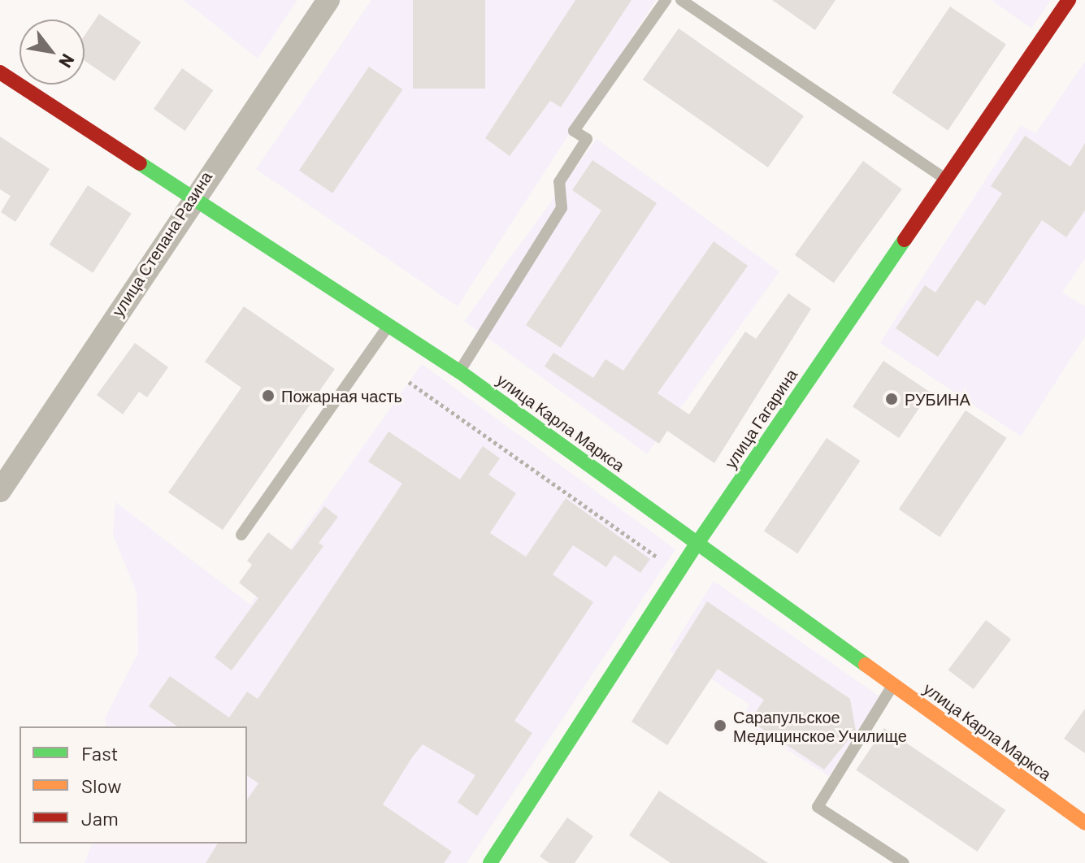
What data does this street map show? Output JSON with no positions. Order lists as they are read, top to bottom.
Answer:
{
  "streets": {
    "main road": ["улица Гагарина", "улица Карла Маркса"],
    "street": ["улица Степана Разина"]
  },
  "crossings": [
    ["улица Степана Разина", "улица Карла Маркса"],
    ["улица Гагарина", "улица Карла Маркса"]
  ],
  "places": ["Пожарная часть", "РУБИНА", "Сарапульское Медицинское Училище"],
  "legend": ["Fast", "Slow", "Jam"],
  "north": "bottom right"
}
